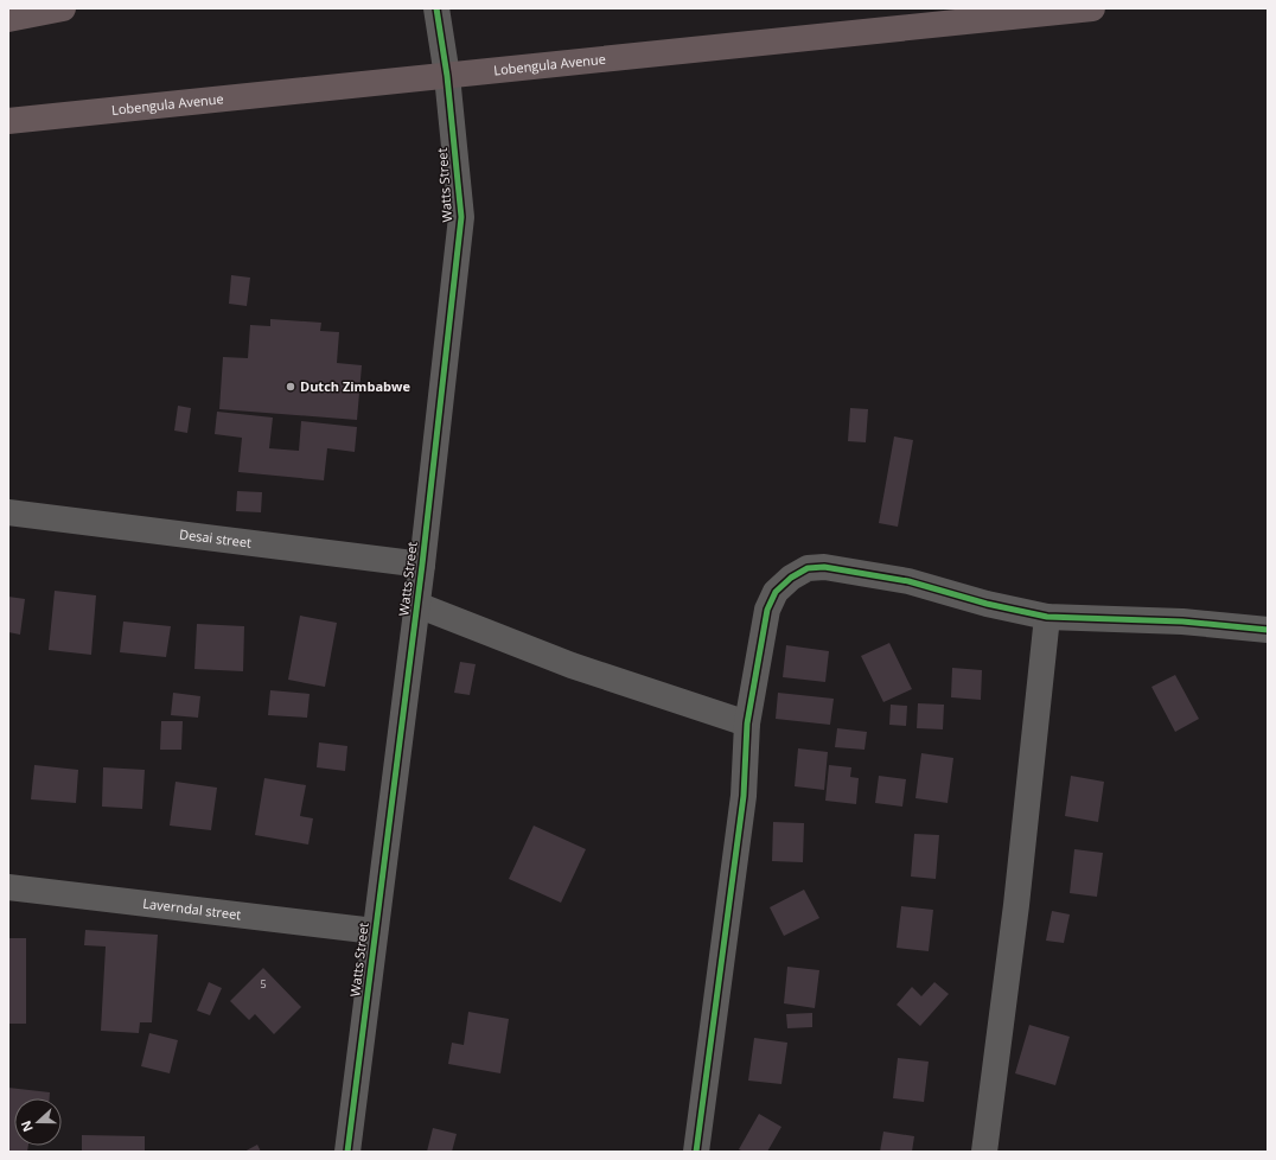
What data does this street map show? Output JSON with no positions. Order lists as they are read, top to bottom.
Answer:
{
  "streets": {
    "highway": ["Lobengula Avenue"],
    "street": ["Watts Street", "Desai street", "Laverndal street"]
  },
  "crossings": [
    ["Lobengula Avenue", "Watts Street"],
    ["Watts Street", "Desai street"],
    ["Watts Street", "Laverndal street"]
  ],
  "places": ["Dutch Zimbabwe"],
  "house_numbers": ["5"],
  "north": "left"
}
